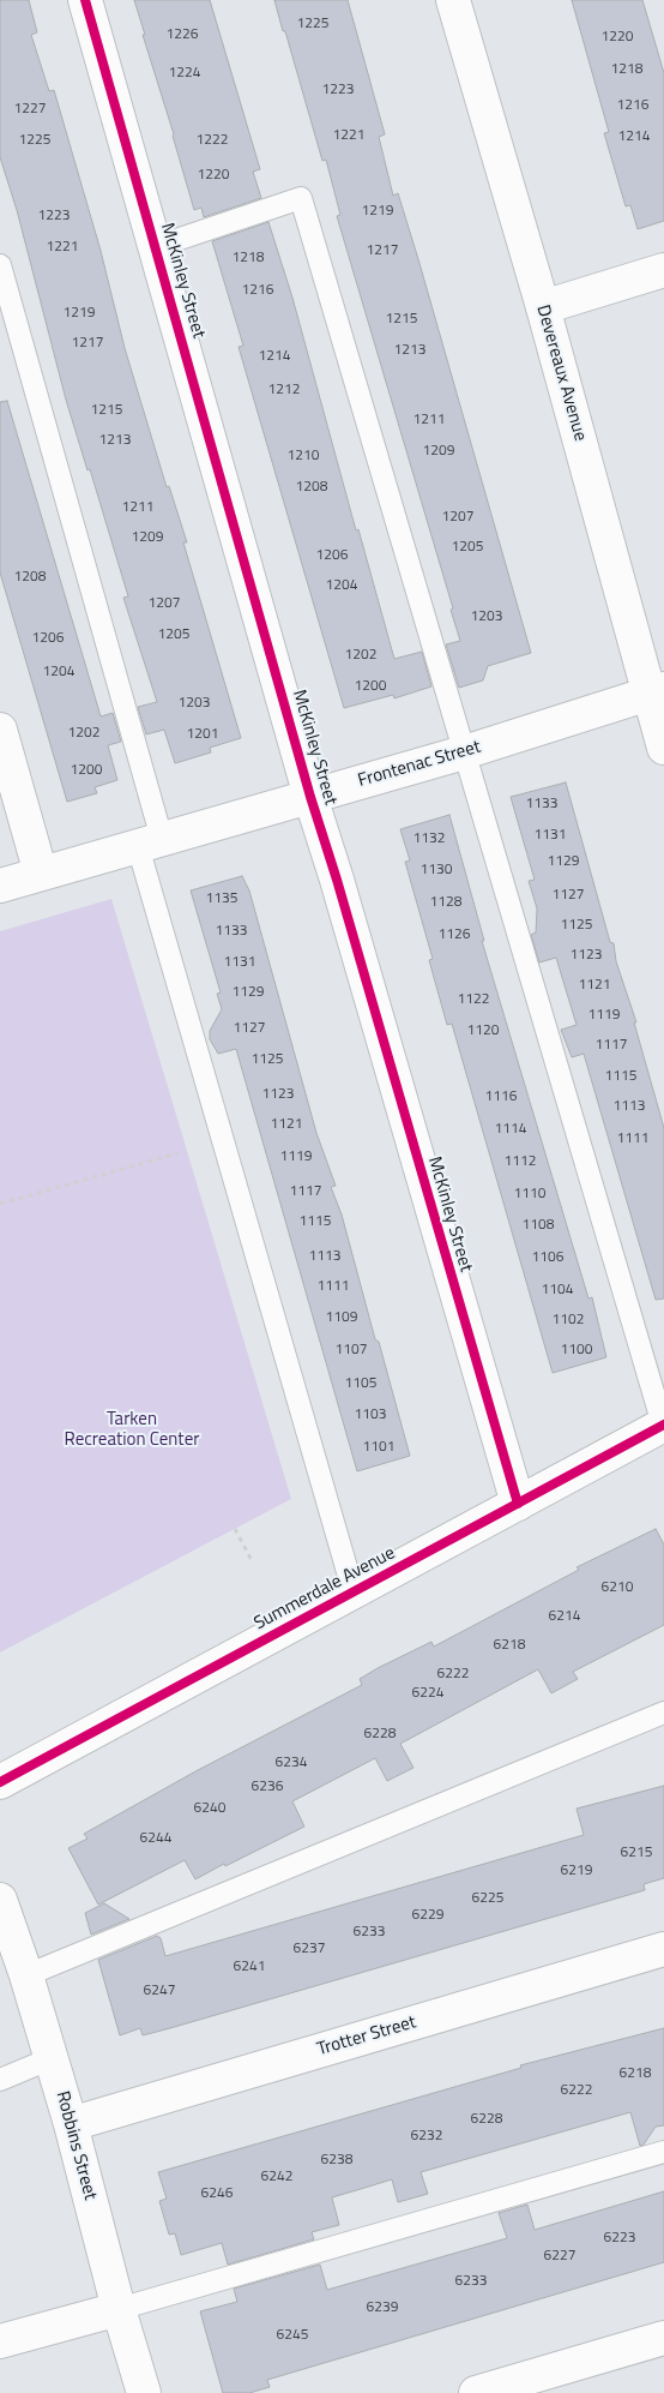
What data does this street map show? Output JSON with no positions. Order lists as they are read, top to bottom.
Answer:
{
  "streets": {
    "street": [
      "McKinley Street",
      "Devereaux Avenue",
      "Frontenac Street",
      "Summerdale Avenue",
      "Trotter Street",
      "Robbins Street"
    ]
  },
  "crossings": [
    ["McKinley Street", "Frontenac Street"],
    ["McKinley Street", "Summerdale Avenue"],
    ["Devereaux Avenue", "Frontenac Street"],
    ["Trotter Street", "Robbins Street"]
  ],
  "parks": ["Tarken Recreation Center"],
  "house_numbers": [
    "1225",
    "1226",
    "1220",
    "1218",
    "1224",
    "1223",
    "1216",
    "1227",
    "1221",
    "1214",
    "1225",
    "1222",
    "1220",
    "1219",
    "1223",
    "1221",
    "1217",
    "1218",
    "1216",
    "1219",
    "1215",
    "1217",
    "1213",
    "1214",
    "1212",
    "1215",
    "1211",
    "1213",
    "1209",
    "1210",
    "1208",
    "1211",
    "1207",
    "1209",
    "1205",
    "1206",
    "1208",
    "1204",
    "1207",
    "1203",
    "1205",
    "1206",
    "1202",
    "1204",
    "1200",
    "1203",
    "1202",
    "1201",
    "1200",
    "1133",
    "1131",
    "1132",
    "1129",
    "1130",
    "1127",
    "1135",
    "1128",
    "1125",
    "1133",
    "1126",
    "1123",
    "1131",
    "1121",
    "1129",
    "1122",
    "1119",
    "1127",
    "1120",
    "1117",
    "1125",
    "1115",
    "1123",
    "1116",
    "1113",
    "1121",
    "1114",
    "1111",
    "1119",
    "1112",
    "1117",
    "1110",
    "1115",
    "1108",
    "1113",
    "1106",
    "1111",
    "1104",
    "1109",
    "1102",
    "1107",
    "1100",
    "1105",
    "1103",
    "1101",
    "6210",
    "6214",
    "6218",
    "6222",
    "6224",
    "6228",
    "6234",
    "6236",
    "6240",
    "6244",
    "6215",
    "6219",
    "6225",
    "6229",
    "6233",
    "6237",
    "6241",
    "6247",
    "6218",
    "6222",
    "6228",
    "6232",
    "6238",
    "6242",
    "6246",
    "6223",
    "6227",
    "6233",
    "6239",
    "6245"
  ]
}
